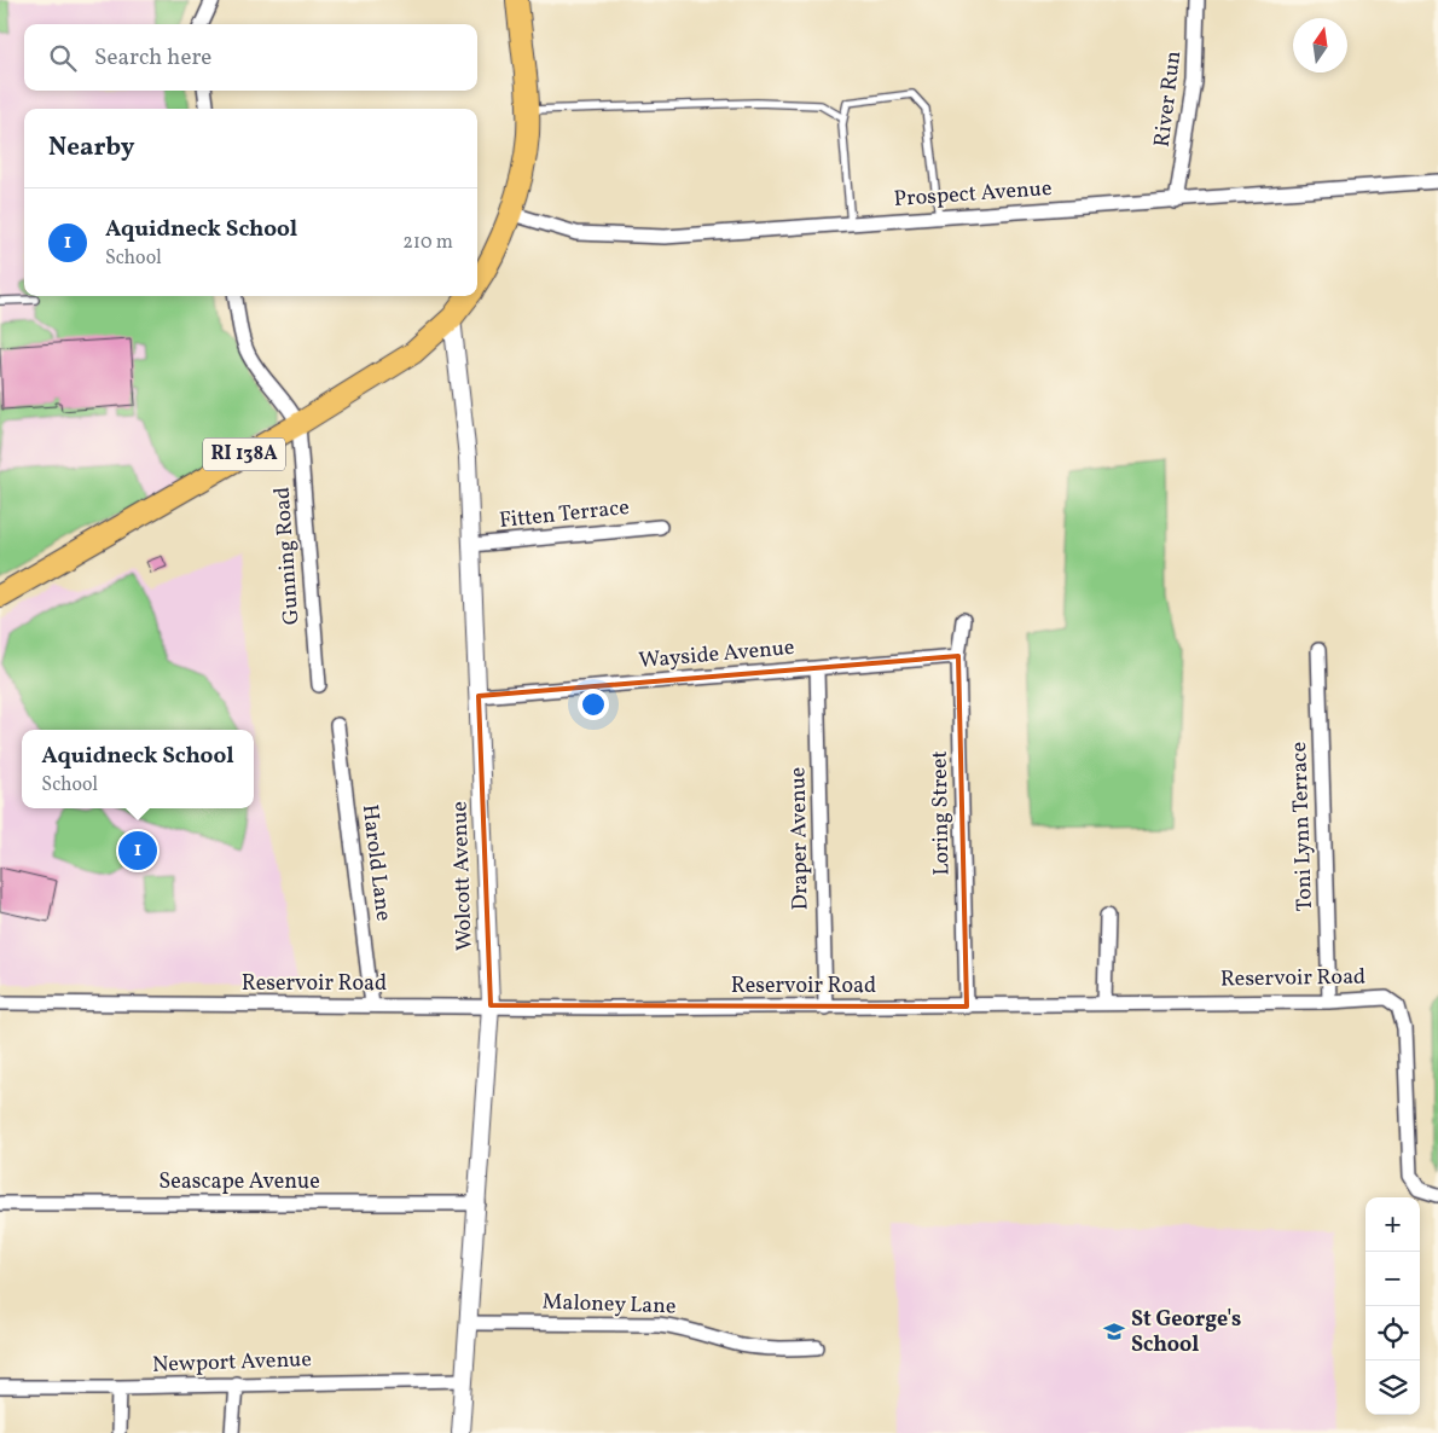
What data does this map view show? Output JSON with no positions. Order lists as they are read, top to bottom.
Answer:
{
  "streets": {
    "main road": ["RI 138A"],
    "street": [
      "River Run",
      "Prospect Avenue",
      "Fitten Terrace",
      "Gunning Road",
      "Wayside Avenue",
      "Loring Street",
      "Toni Lynn Terrace",
      "Draper Avenue",
      "Harold Lane",
      "Wolcott Avenue",
      "Reservoir Road",
      "Seascape Avenue",
      "Maloney Lane",
      "Newport Avenue"
    ]
  },
  "crossings": [
    ["River Run", "Prospect Avenue"],
    ["Prospect Avenue", "RI 138A"],
    ["RI 138A", "Gunning Road"],
    ["RI 138A", "Wolcott Avenue"],
    ["Fitten Terrace", "Wolcott Avenue"],
    ["Wayside Avenue", "Loring Street"],
    ["Wayside Avenue", "Draper Avenue"],
    ["Wayside Avenue", "Wolcott Avenue"],
    ["Loring Street", "Reservoir Road"],
    ["Toni Lynn Terrace", "Reservoir Road"],
    ["Draper Avenue", "Reservoir Road"],
    ["Harold Lane", "Reservoir Road"],
    ["Wolcott Avenue", "Reservoir Road"],
    ["Wolcott Avenue", "Seascape Avenue"],
    ["Wolcott Avenue", "Maloney Lane"],
    ["Wolcott Avenue", "Newport Avenue"]
  ],
  "places": {
    "school or university": ["St George's School"]
  },
  "north": "top",
  "page": {
    "search": "Search here",
    "heading": "Nearby",
    "list": [
      {
        "mark": "1",
        "name": "Aquidneck School",
        "note": "School",
        "value": "210 m"
      }
    ],
    "popup": ["Aquidneck School", "School"],
    "pins": "1",
    "map_buttons": ["+", "−"]
  }
}
